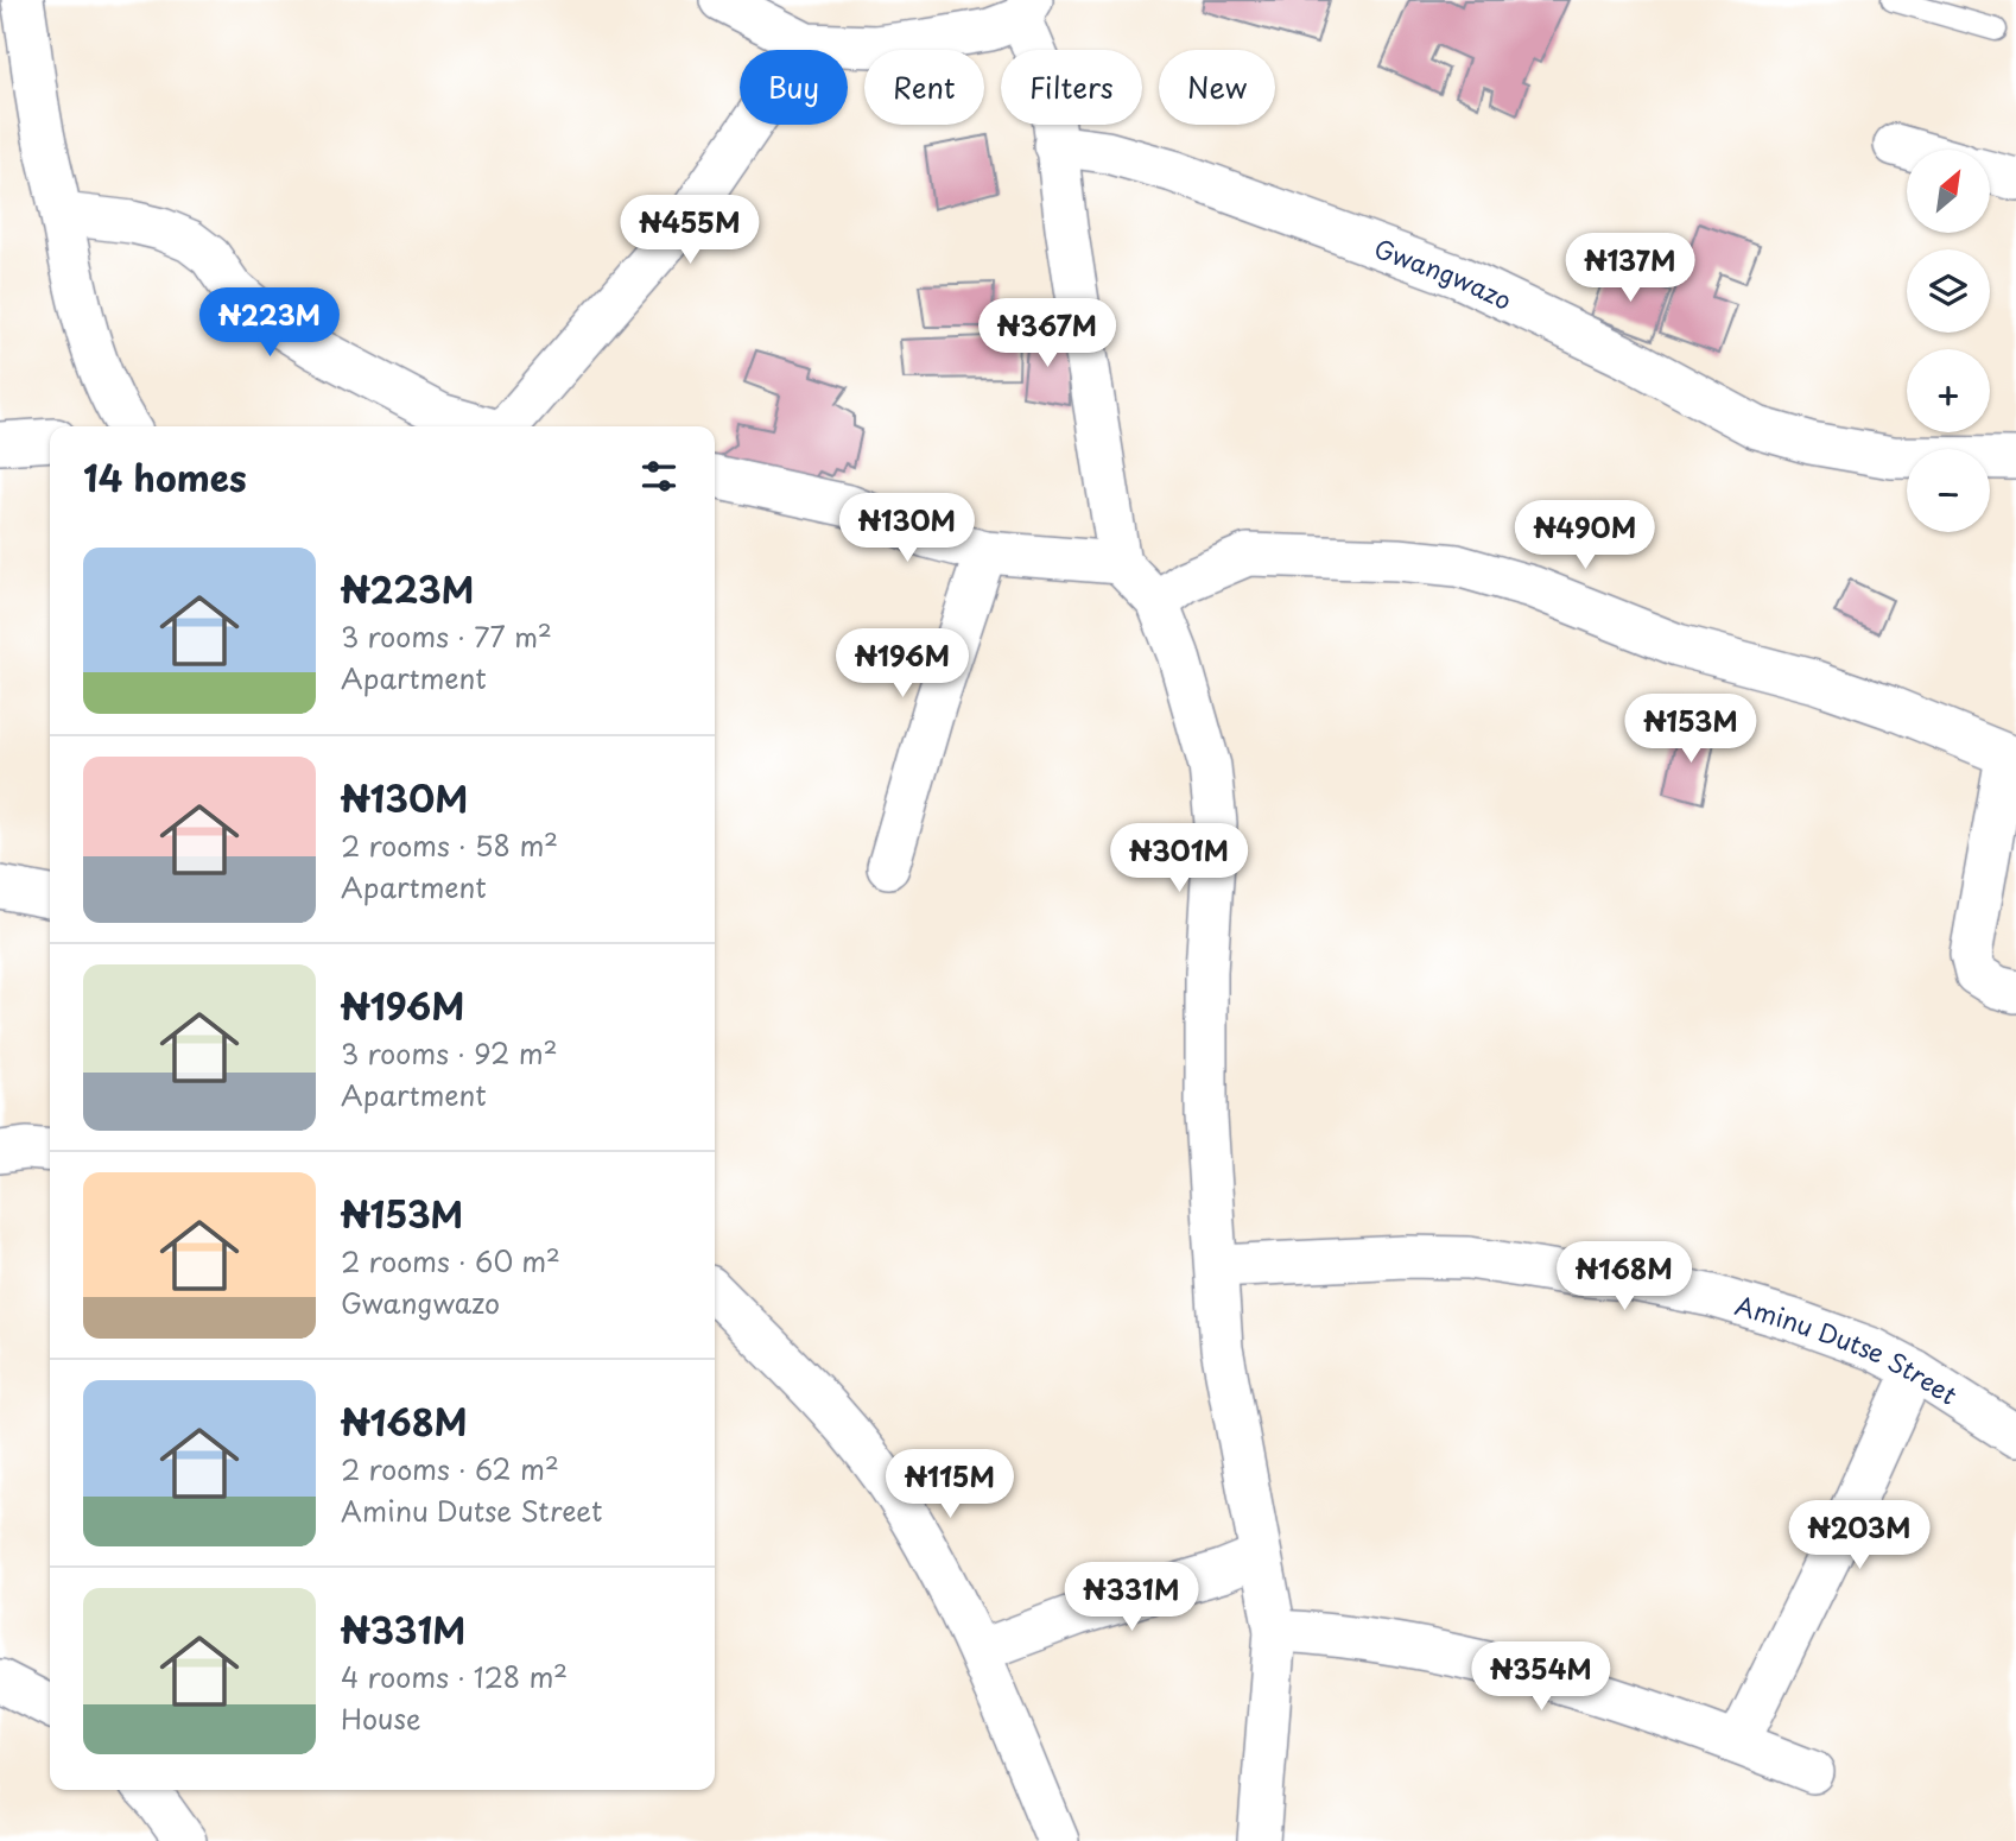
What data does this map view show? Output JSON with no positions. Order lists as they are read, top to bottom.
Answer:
{
  "streets": {
    "street": ["Gwangwazo", "Aminu Dutse Street"]
  },
  "north": "top right",
  "page": {
    "chip": [
      "Buy",
      "Rent",
      "Filters",
      "New"
    ],
    "map_buttons": ["+", "−"],
    "price": [
      "₦455M",
      "₦137M",
      "₦223M",
      "₦367M",
      "₦130M",
      "₦490M",
      "₦196M",
      "₦153M",
      "₦301M",
      "₦168M",
      "₦115M",
      "₦203M",
      "₦331M",
      "₦354M"
    ],
    "heading": "14 homes",
    "list": [
      {
        "name": "₦223M",
        "note": "3 rooms · 77 m² · Apartment"
      },
      {
        "name": "₦130M",
        "note": "2 rooms · 58 m² · Apartment"
      },
      {
        "name": "₦196M",
        "note": "3 rooms · 92 m² · Apartment"
      },
      {
        "name": "₦153M",
        "note": "2 rooms · 60 m² · Gwangwazo"
      },
      {
        "name": "₦168M",
        "note": "2 rooms · 62 m² · Aminu Dutse Street"
      },
      {
        "name": "₦331M",
        "note": "4 rooms · 128 m² · House"
      }
    ]
  }
}
